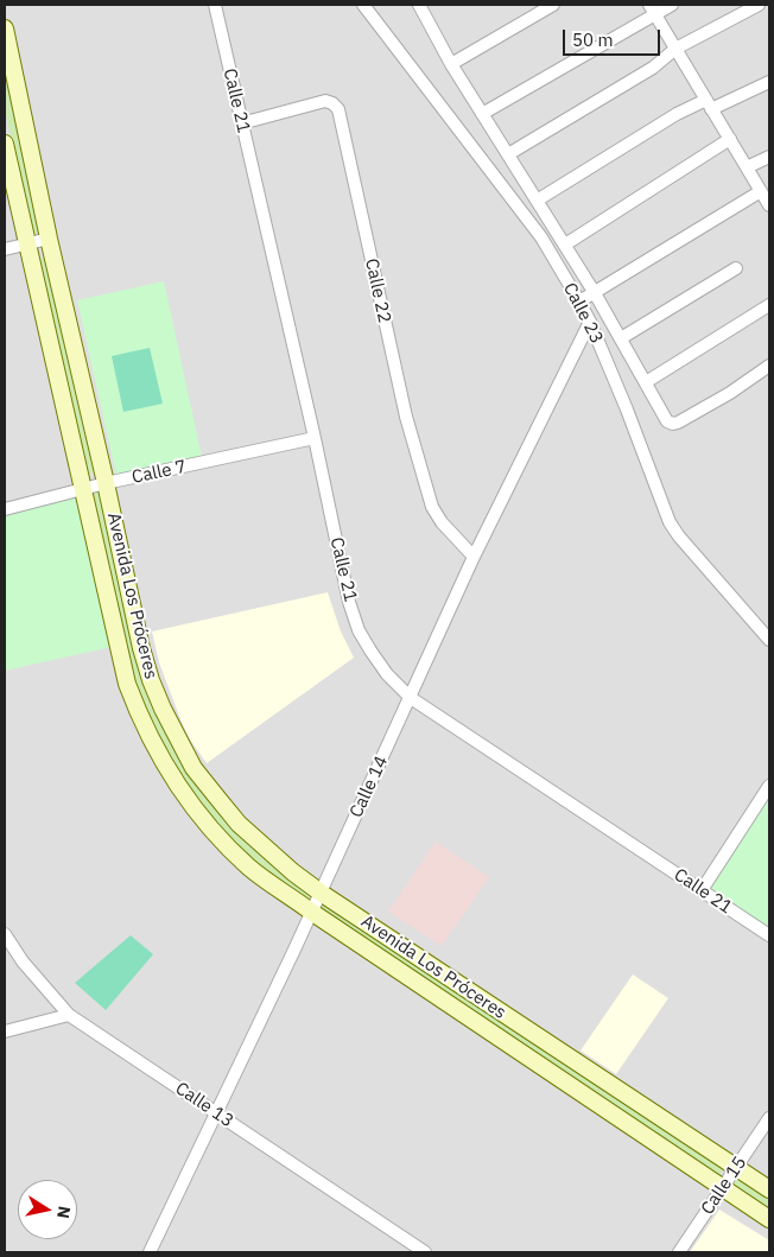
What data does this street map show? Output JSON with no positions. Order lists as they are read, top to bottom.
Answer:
{
  "streets": {
    "main road": ["Avenida Los Próceres"],
    "street": [
      "Calle 21",
      "Calle 22",
      "Calle 23",
      "Calle 7",
      "Calle 14",
      "Calle 13",
      "Calle 15"
    ]
  },
  "crossings": [
    ["Calle 21", "Calle 22"],
    ["Calle 21", "Calle 7"],
    ["Calle 21", "Calle 14"],
    ["Calle 22", "Calle 14"],
    ["Calle 23", "Calle 14"],
    ["Calle 7", "Avenida Los Próceres"],
    ["Avenida Los Próceres", "Calle 14"],
    ["Avenida Los Próceres", "Calle 15"],
    ["Calle 14", "Calle 13"]
  ],
  "scale_bar": "50 m",
  "north": "right"
}
